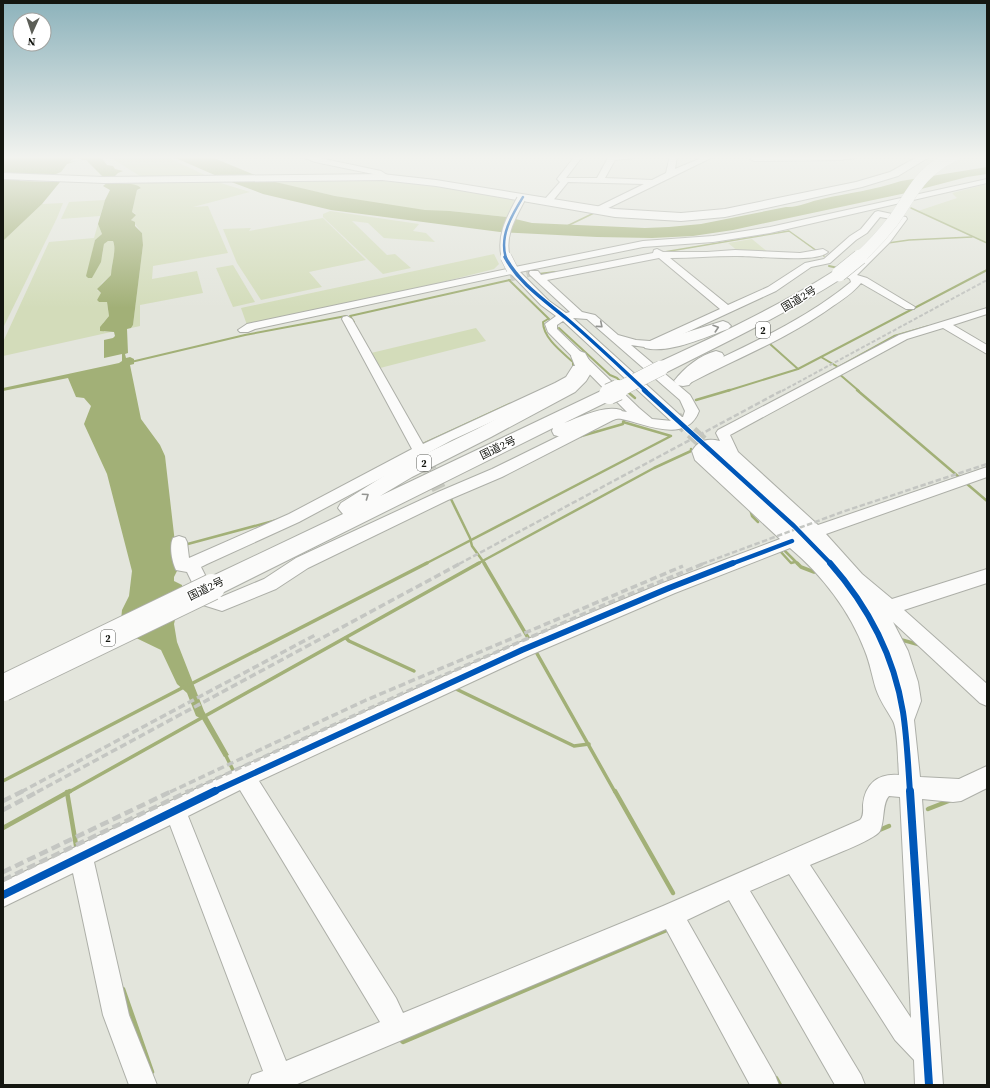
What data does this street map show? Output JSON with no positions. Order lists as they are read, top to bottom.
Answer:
{
  "streets": {
    "highway": ["国道2号", "2"]
  },
  "crossings": [
    ["国道2号", "2"]
  ],
  "north": "bottom"
}
